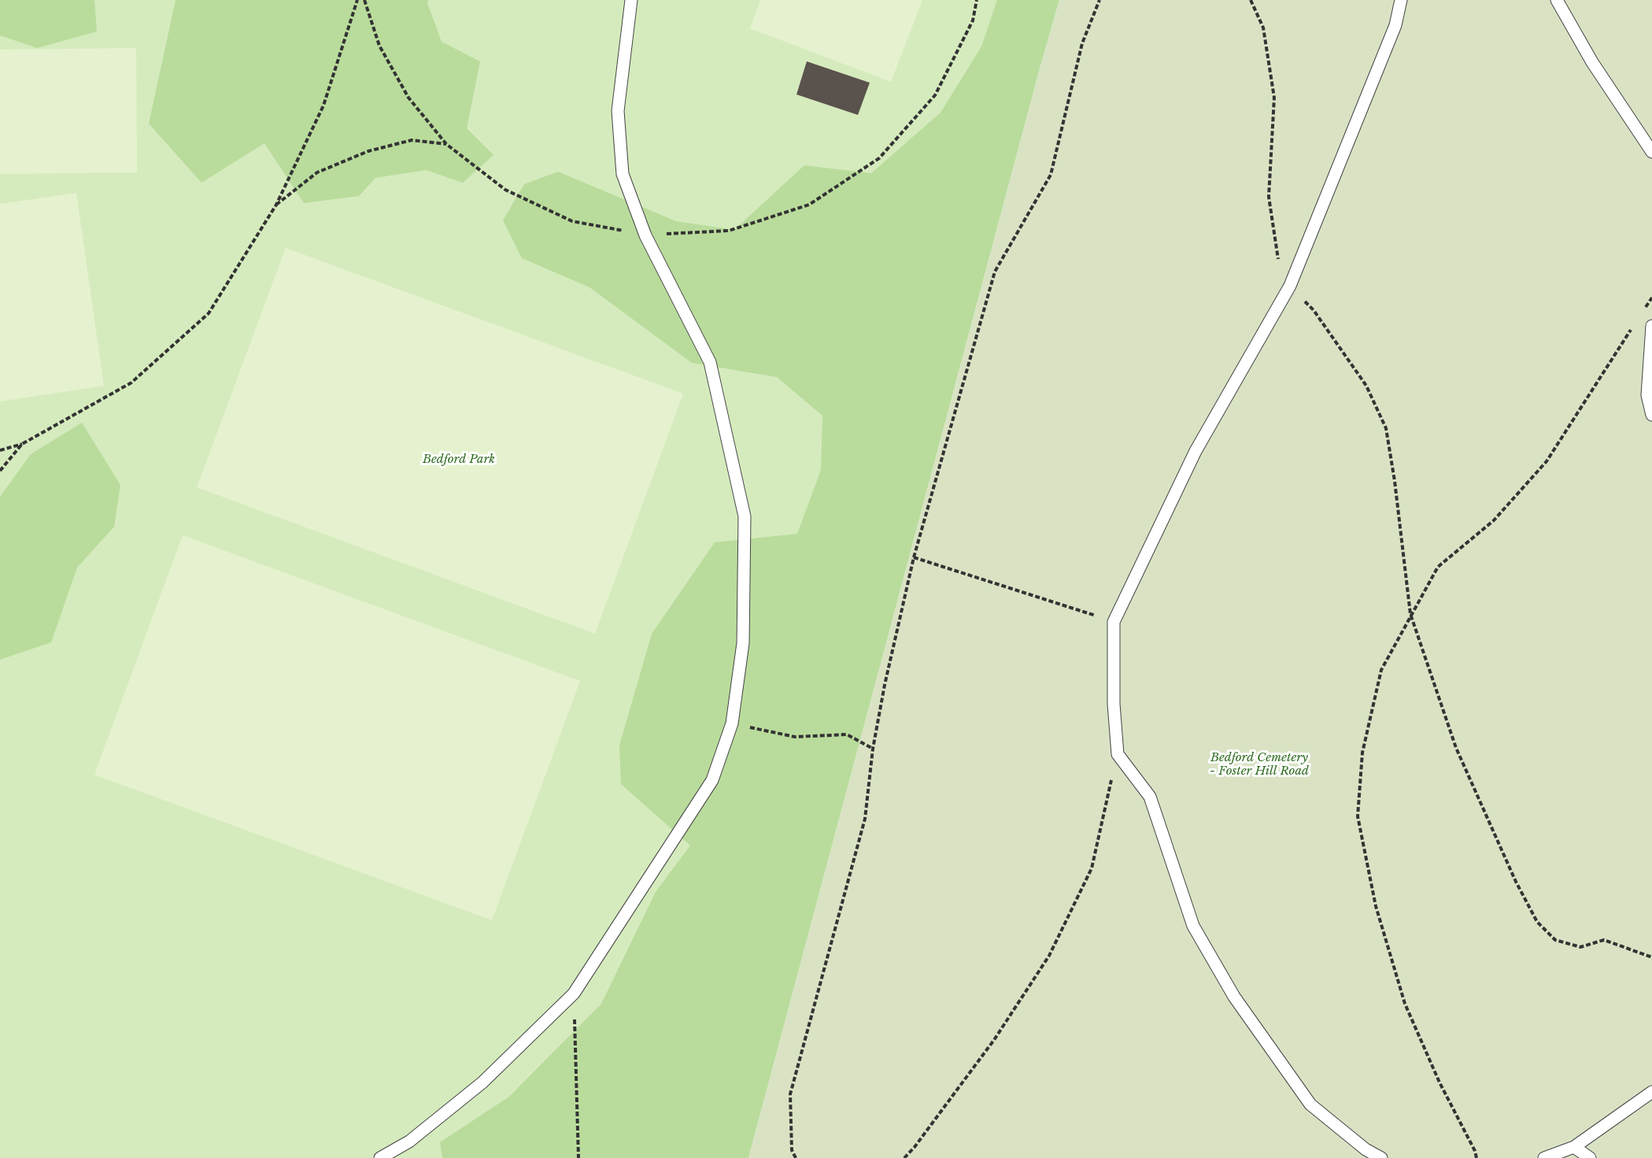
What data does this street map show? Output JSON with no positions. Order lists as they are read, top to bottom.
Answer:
{
  "parks": ["Bedford Park", "Bedford Cemetery - Foster Hill Road"]
}
